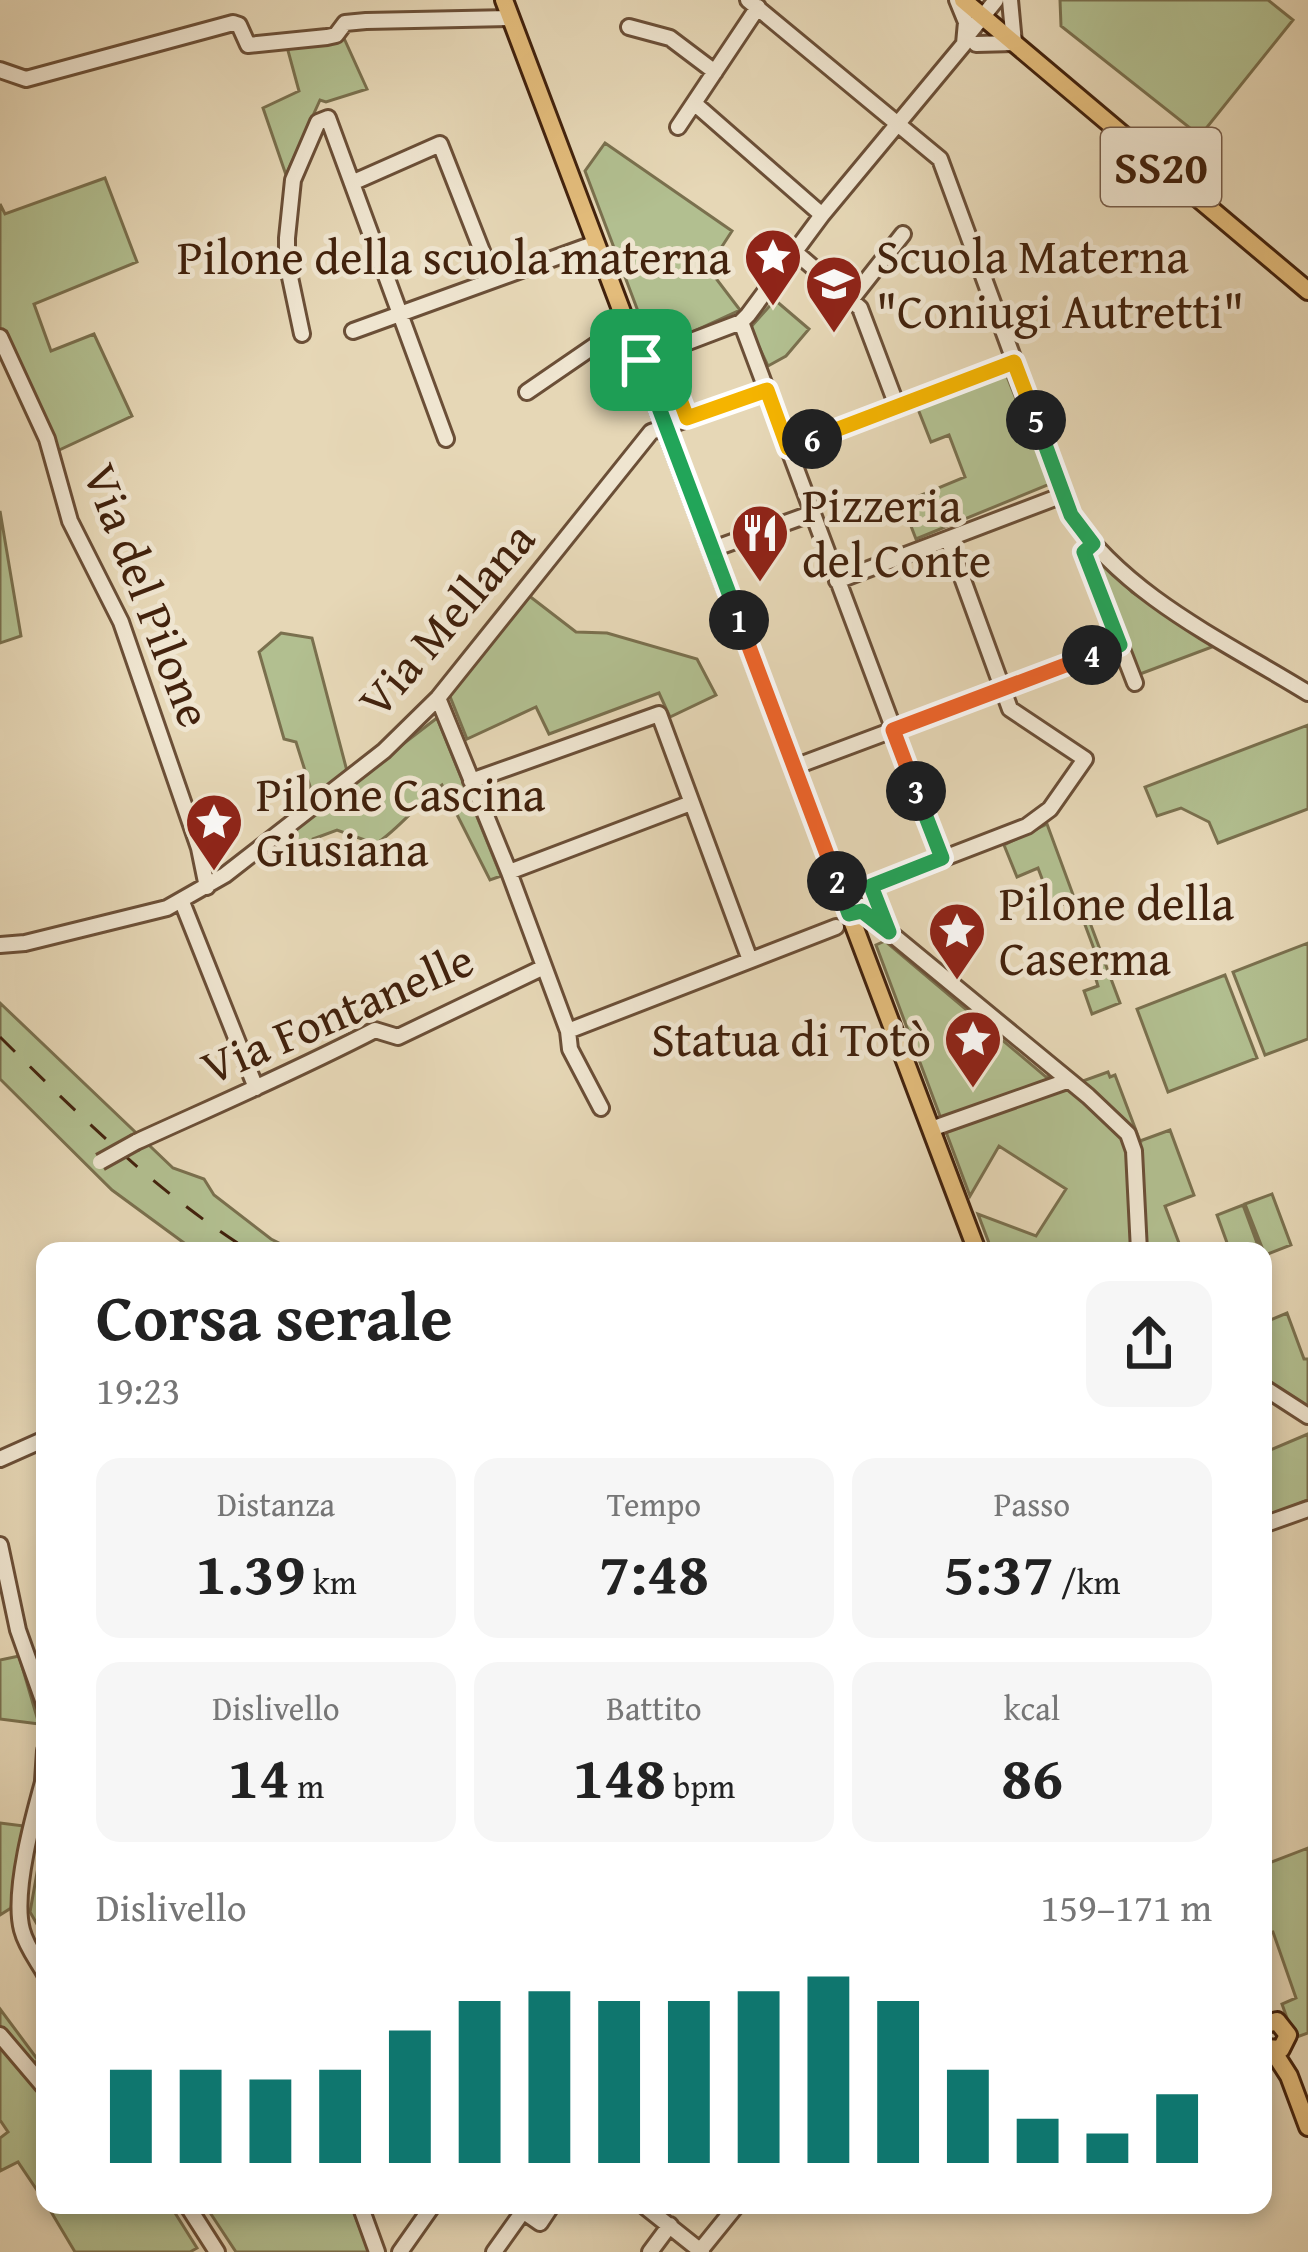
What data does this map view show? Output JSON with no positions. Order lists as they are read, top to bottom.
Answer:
{
  "streets": {
    "main road": ["SS20"],
    "street": ["Via del Pilone", "Via Mellana", "Via Fontanelle"]
  },
  "crossings": [
    ["Via del Pilone", "Via Mellana"]
  ],
  "places": {
    "place": [
      "Pilone della scuola materna",
      "Pilone Cascina Giusiana",
      "Pilone della Caserma",
      "Statua di Totò"
    ],
    "school or university": ["Scuola Materna \"Coniugi Autretti\""],
    "restaurant": ["Pizzeria del Conte"]
  },
  "page": {
    "pins": [
      "5",
      "6",
      "1",
      "4",
      "3",
      "2"
    ],
    "heading": ["Corsa serale", "19:23"],
    "stats": [
      ["Distanza", "1.39 km"],
      ["Tempo", "7:48"],
      ["Passo", "5:37 /km"],
      ["Dislivello", "14 m"],
      ["Battito", "148 bpm"],
      ["kcal", "86"]
    ],
    "chart": ["Dislivello", "159–171 m"]
  }
}
